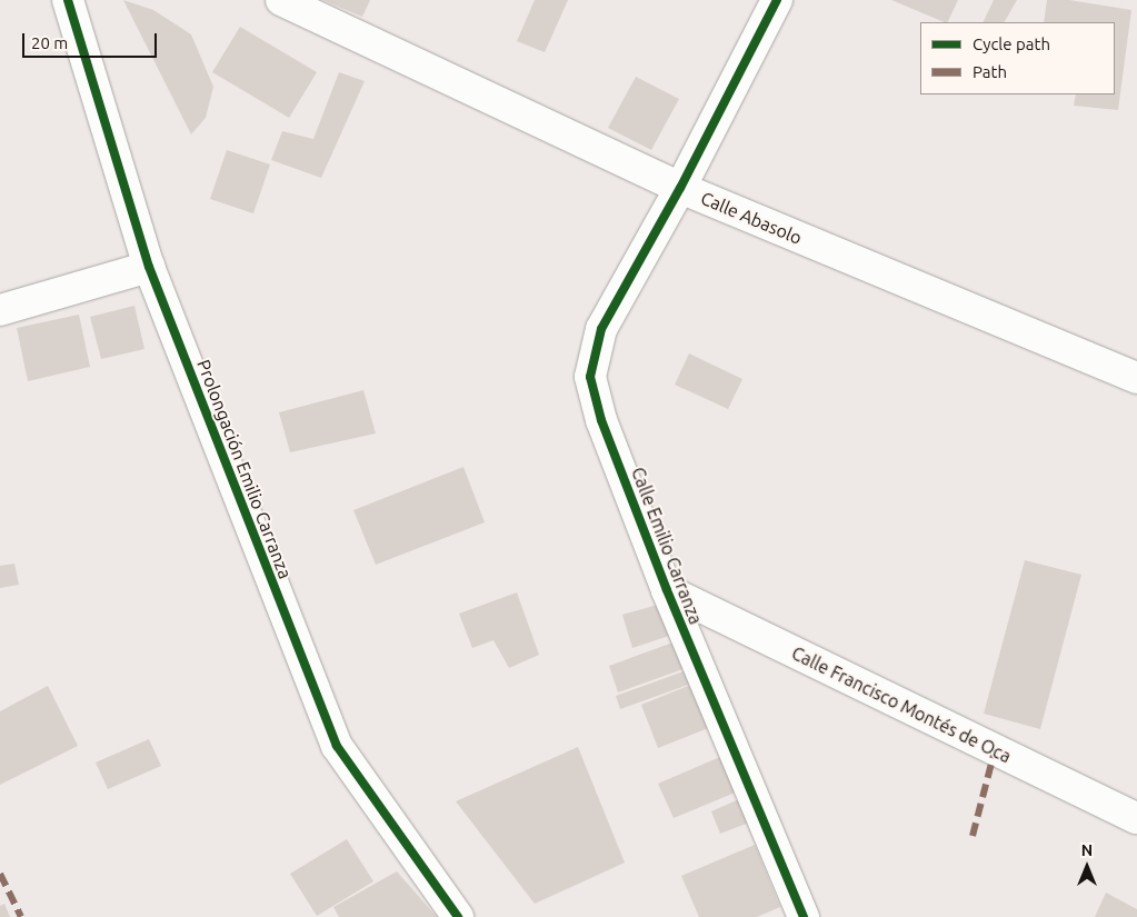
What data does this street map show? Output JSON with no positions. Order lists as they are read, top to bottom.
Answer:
{
  "streets": {
    "street": [
      "Calle Abasolo",
      "Prolongación Emilio Carranza",
      "Calle Emilio Carranza",
      "Calle Francisco Montés de Oca"
    ]
  },
  "crossings": [
    ["Calle Abasolo", "Calle Emilio Carranza"],
    ["Calle Emilio Carranza", "Calle Francisco Montés de Oca"]
  ],
  "legend": ["Cycle path", "Path"],
  "scale_bar": "20 m",
  "north": "top"
}
